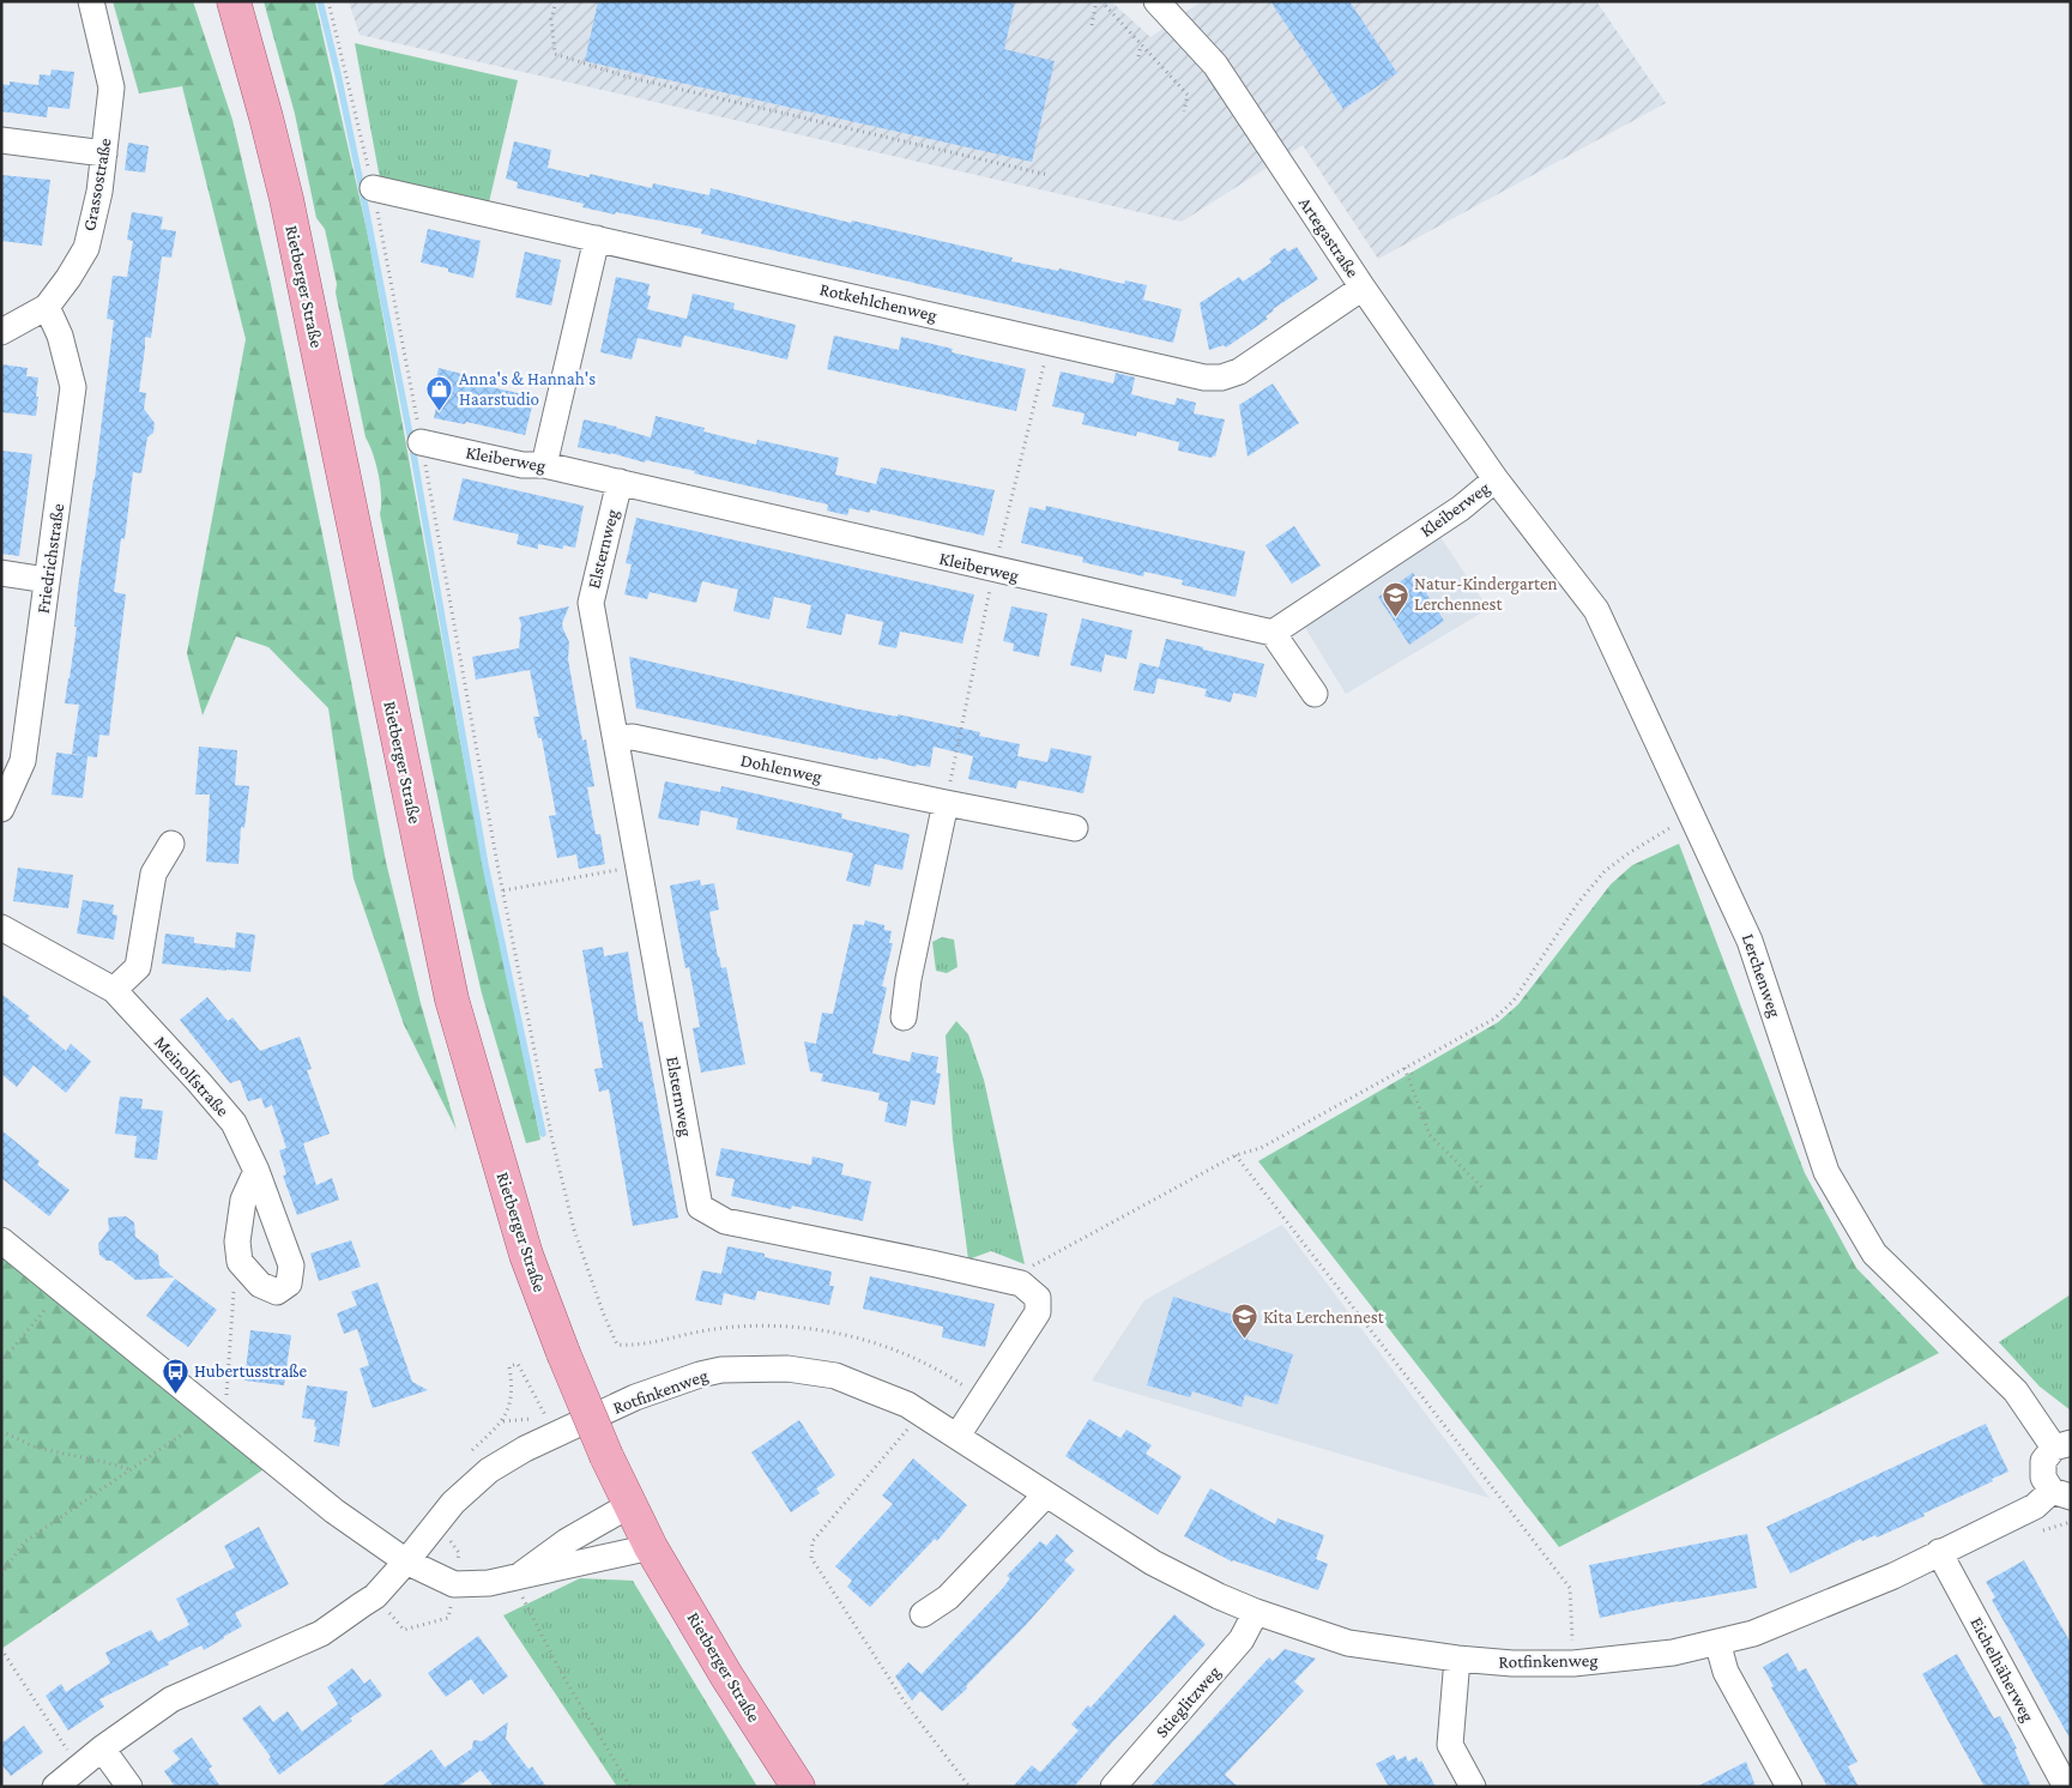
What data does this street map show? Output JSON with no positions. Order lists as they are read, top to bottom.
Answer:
{
  "streets": {
    "main road": ["Rietberger Straße"],
    "street": [
      "Grassostraße",
      "Artegastraße",
      "Rotkehlchenweg",
      "Kleiberweg",
      "Elsternweg",
      "Friedrichstraße",
      "Dohlenweg",
      "Lerchenweg",
      "Meinolfstraße",
      "Rotfinkenweg",
      "Eichelhäherweg",
      "Stieglitzweg"
    ]
  },
  "crossings": [
    ["Grassostraße", "Friedrichstraße"],
    ["Artegastraße", "Rotkehlchenweg"],
    ["Artegastraße", "Kleiberweg"],
    ["Artegastraße", "Lerchenweg"],
    ["Kleiberweg", "Elsternweg"],
    ["Kleiberweg", "Lerchenweg"],
    ["Elsternweg", "Dohlenweg"],
    ["Lerchenweg", "Rotfinkenweg"],
    ["Rotfinkenweg", "Eichelhäherweg"],
    ["Rotfinkenweg", "Stieglitzweg"]
  ],
  "places": {
    "shop": ["Anna's & Hannah's Haarstudio"],
    "school or university": ["Natur-Kindergarten Lerchennest", "Kita Lerchennest"],
    "bus stop": ["Hubertusstraße"]
  }
}
